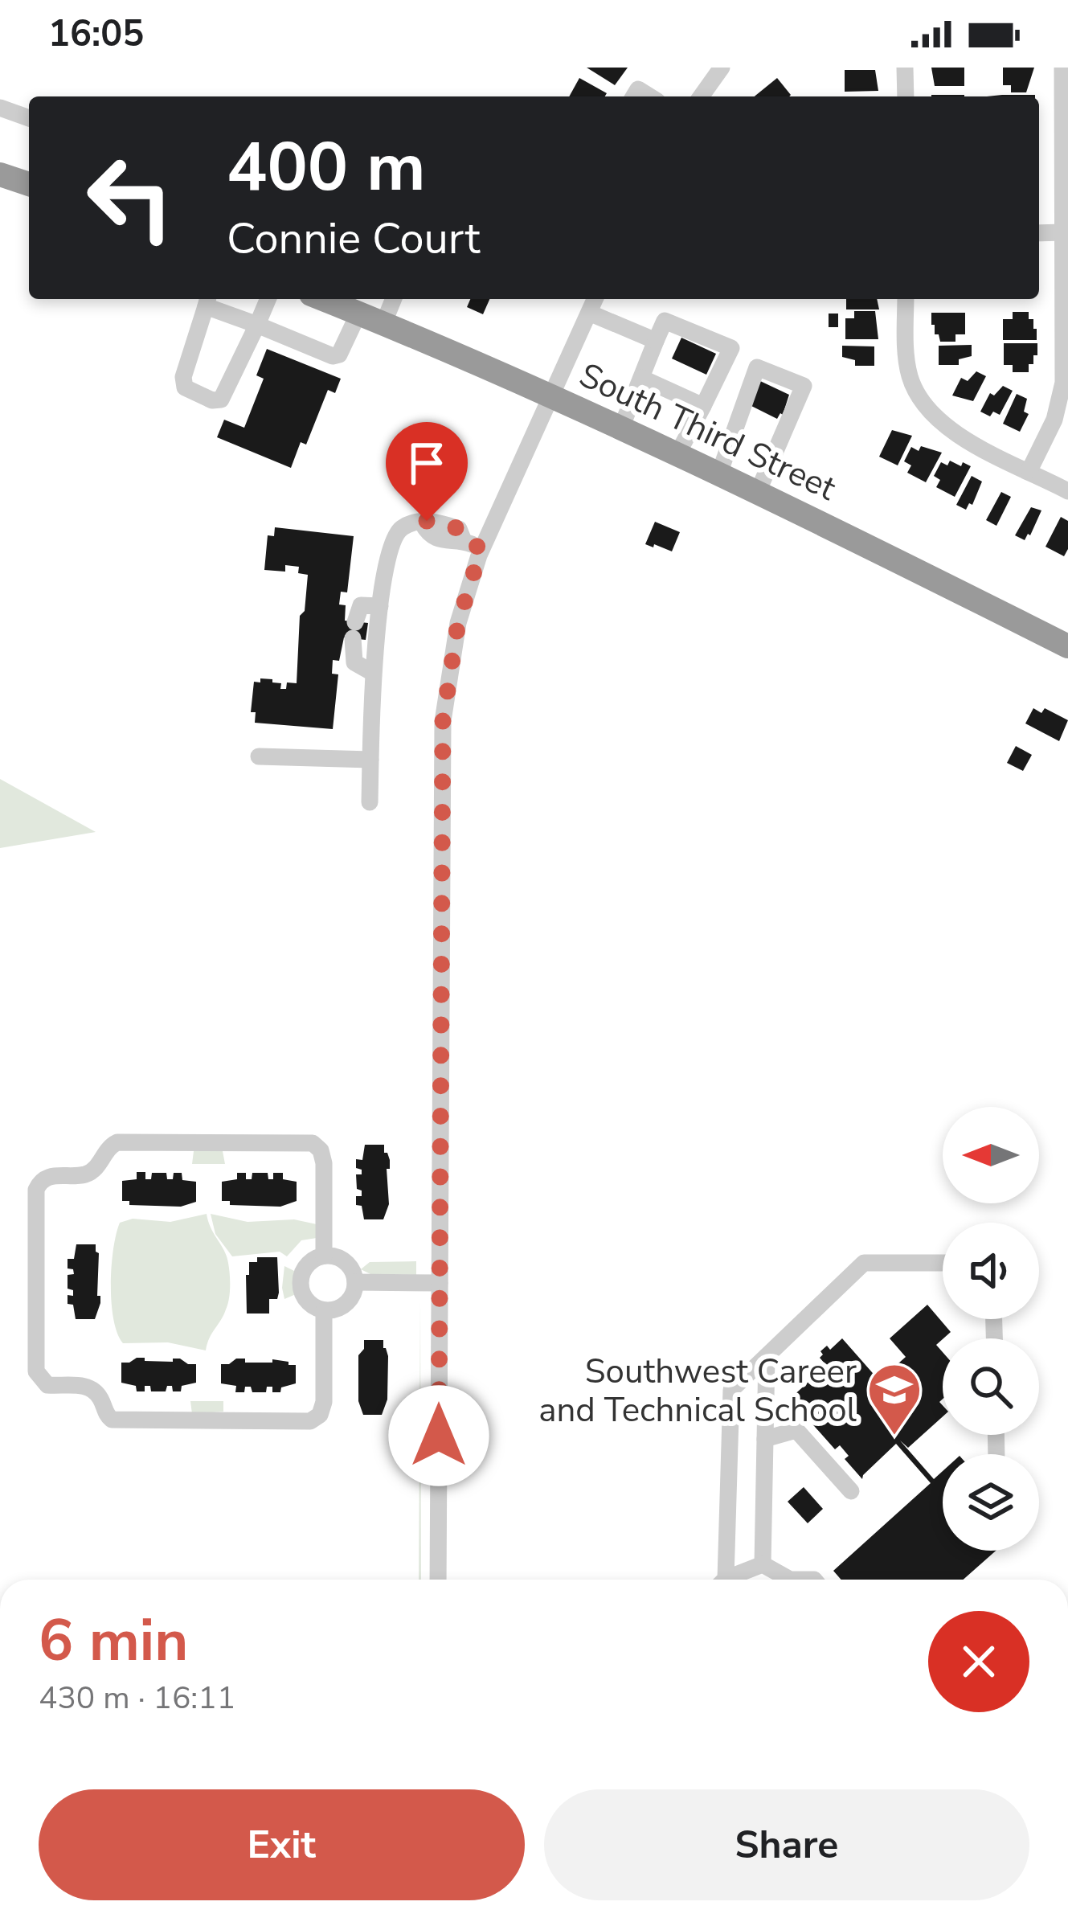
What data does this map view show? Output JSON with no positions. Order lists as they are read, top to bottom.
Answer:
{
  "streets": {
    "highway": ["South Third Street"]
  },
  "places": {
    "school or university": ["Southwest Career and Technical School"]
  },
  "north": "left",
  "page": {
    "status": "16:05",
    "turn": ["400 m", "Connie Court"],
    "heading": ["6 min", "430 m · 16:11"],
    "buttons": ["Exit", "Share"]
  }
}
